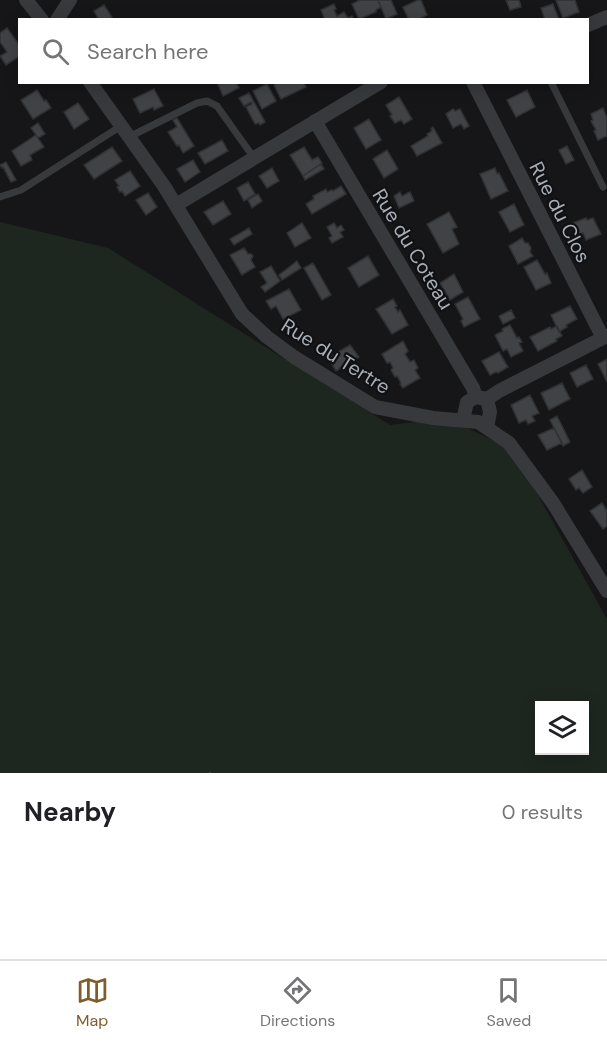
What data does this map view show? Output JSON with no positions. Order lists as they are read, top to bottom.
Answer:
{
  "streets": {
    "street": ["Rue du Clos", "Rue du Coteau", "Rue du Tertre"]
  },
  "crossings": [
    ["Rue du Clos", "Rue du Coteau"],
    ["Rue du Coteau", "Rue du Tertre"]
  ],
  "page": {
    "search": "Search here",
    "heading": ["Nearby", "0 results"],
    "nav": ["Map", "Directions", "Saved"]
  }
}
